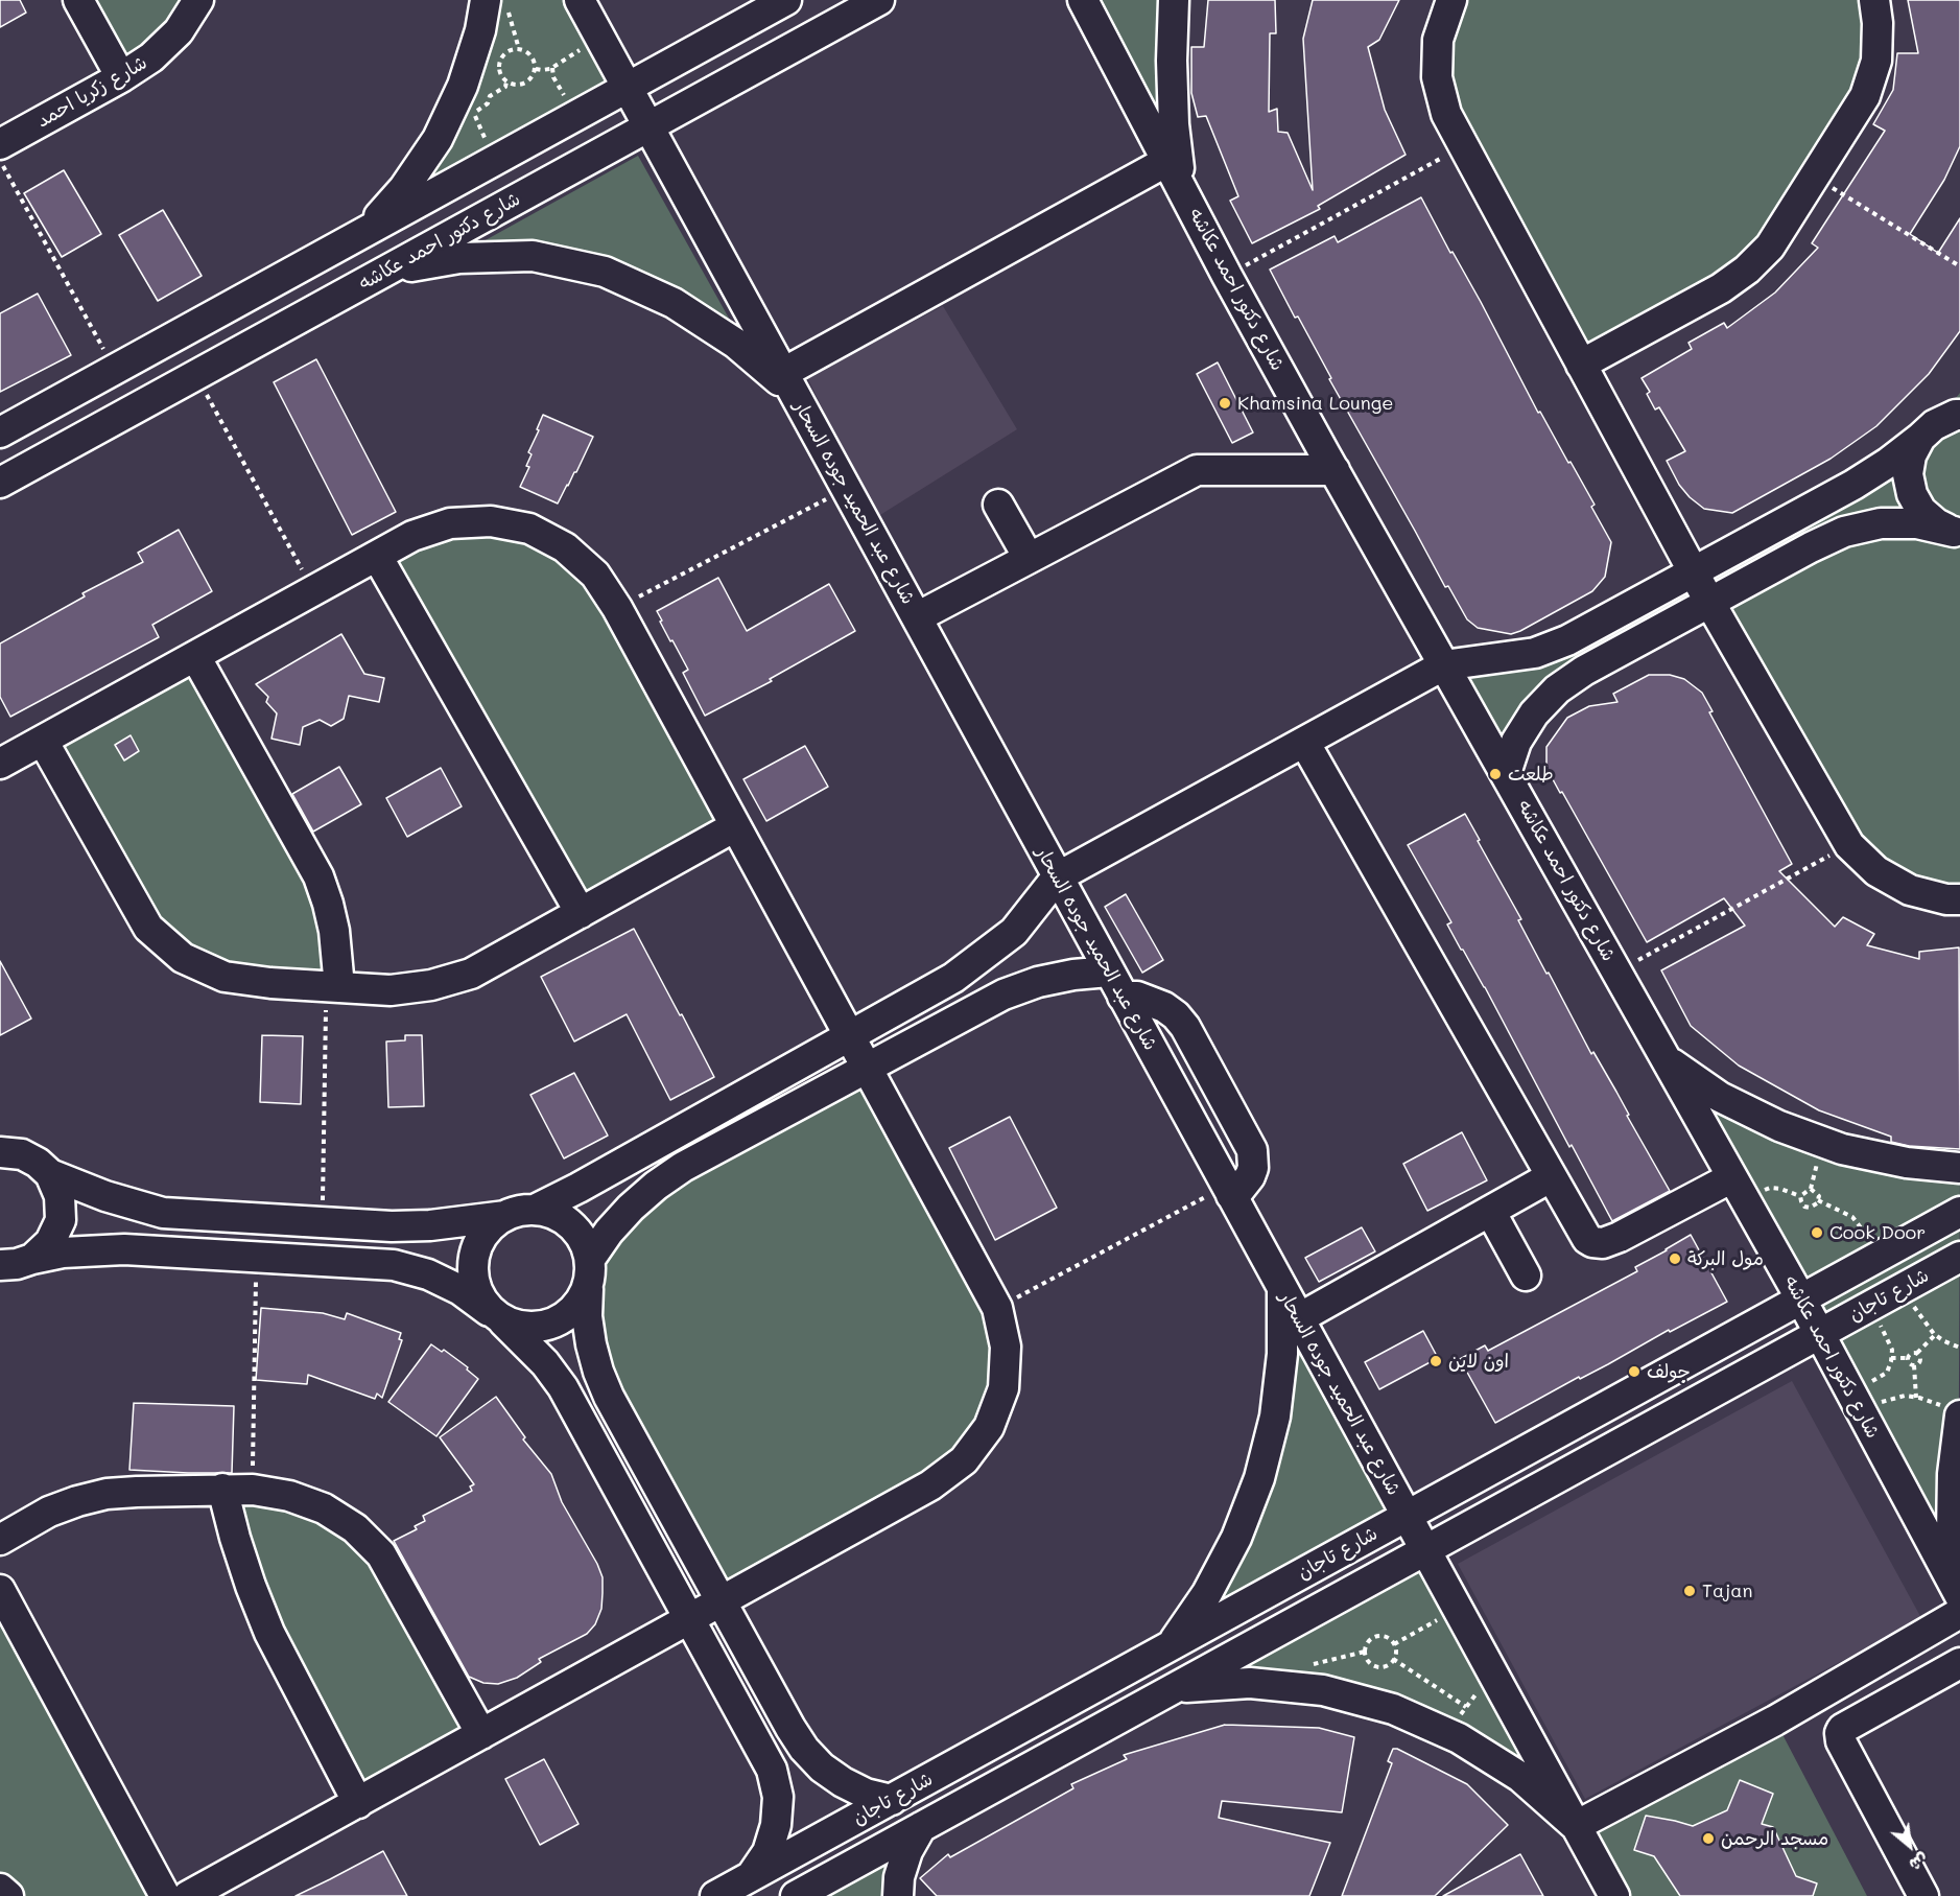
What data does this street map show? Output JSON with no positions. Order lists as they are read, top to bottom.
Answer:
{
  "streets": {
    "street": [
      "شارع زكريا احمد",
      "شارع دكتور احمد عكاشه",
      "شارع عبد الحميد جوده السحار",
      "شارع تاجان"
    ]
  },
  "crossings": [
    ["شارع دكتور احمد عكاشه", "شارع عبد الحميد جوده السحار"],
    ["شارع دكتور احمد عكاشه", "شارع تاجان"],
    ["شارع عبد الحميد جوده السحار", "شارع تاجان"]
  ],
  "places": [
    "Khamsina Lounge",
    "طلعت",
    "Cook Door",
    "مول البركة",
    "اون لاين",
    "جولف",
    "Tajan",
    "مسجد الرحمن"
  ],
  "north": "bottom right"
}
